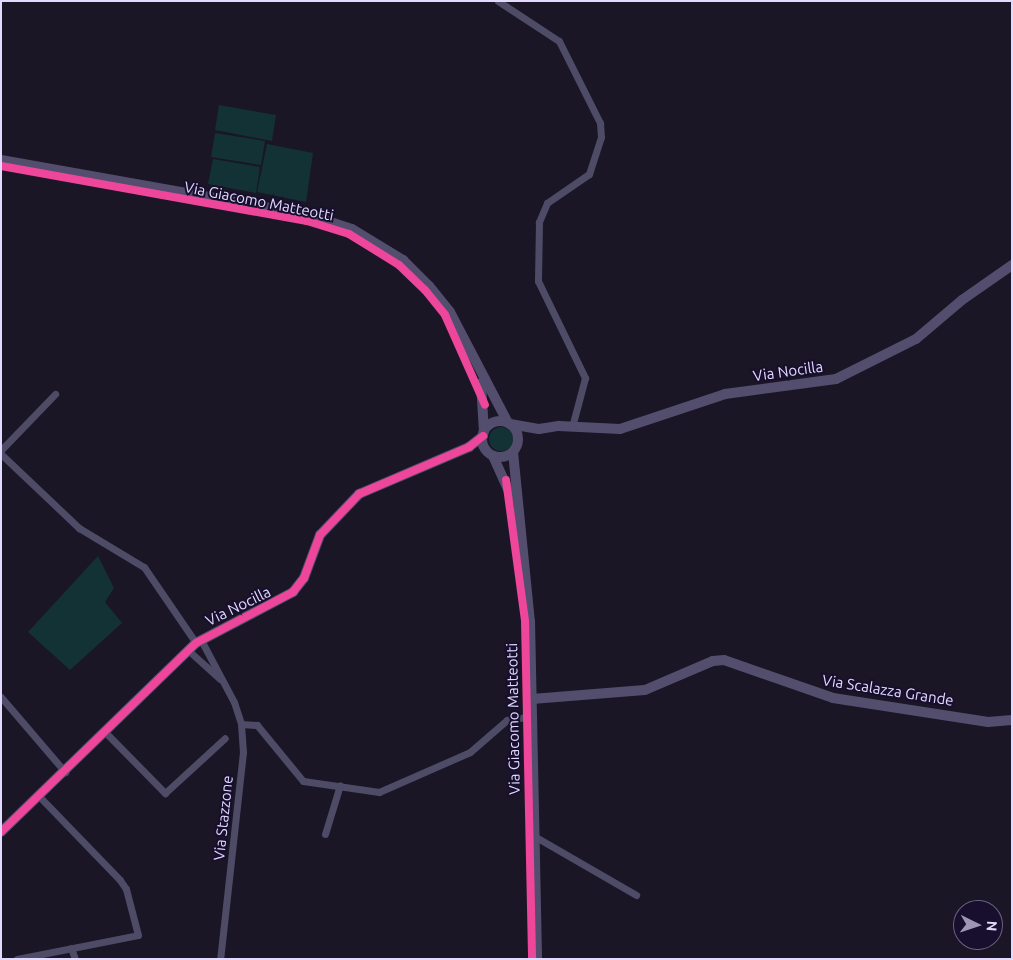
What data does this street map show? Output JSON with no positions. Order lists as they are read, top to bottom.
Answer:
{
  "streets": {
    "street": [
      "Via Giacomo Matteotti",
      "Via Nocilla",
      "Via Scalazza Grande",
      "Via Stazzone"
    ]
  },
  "crossings": [
    ["Via Giacomo Matteotti", "Via Scalazza Grande"],
    ["Via Nocilla", "Via Stazzone"]
  ],
  "north": "right"
}
